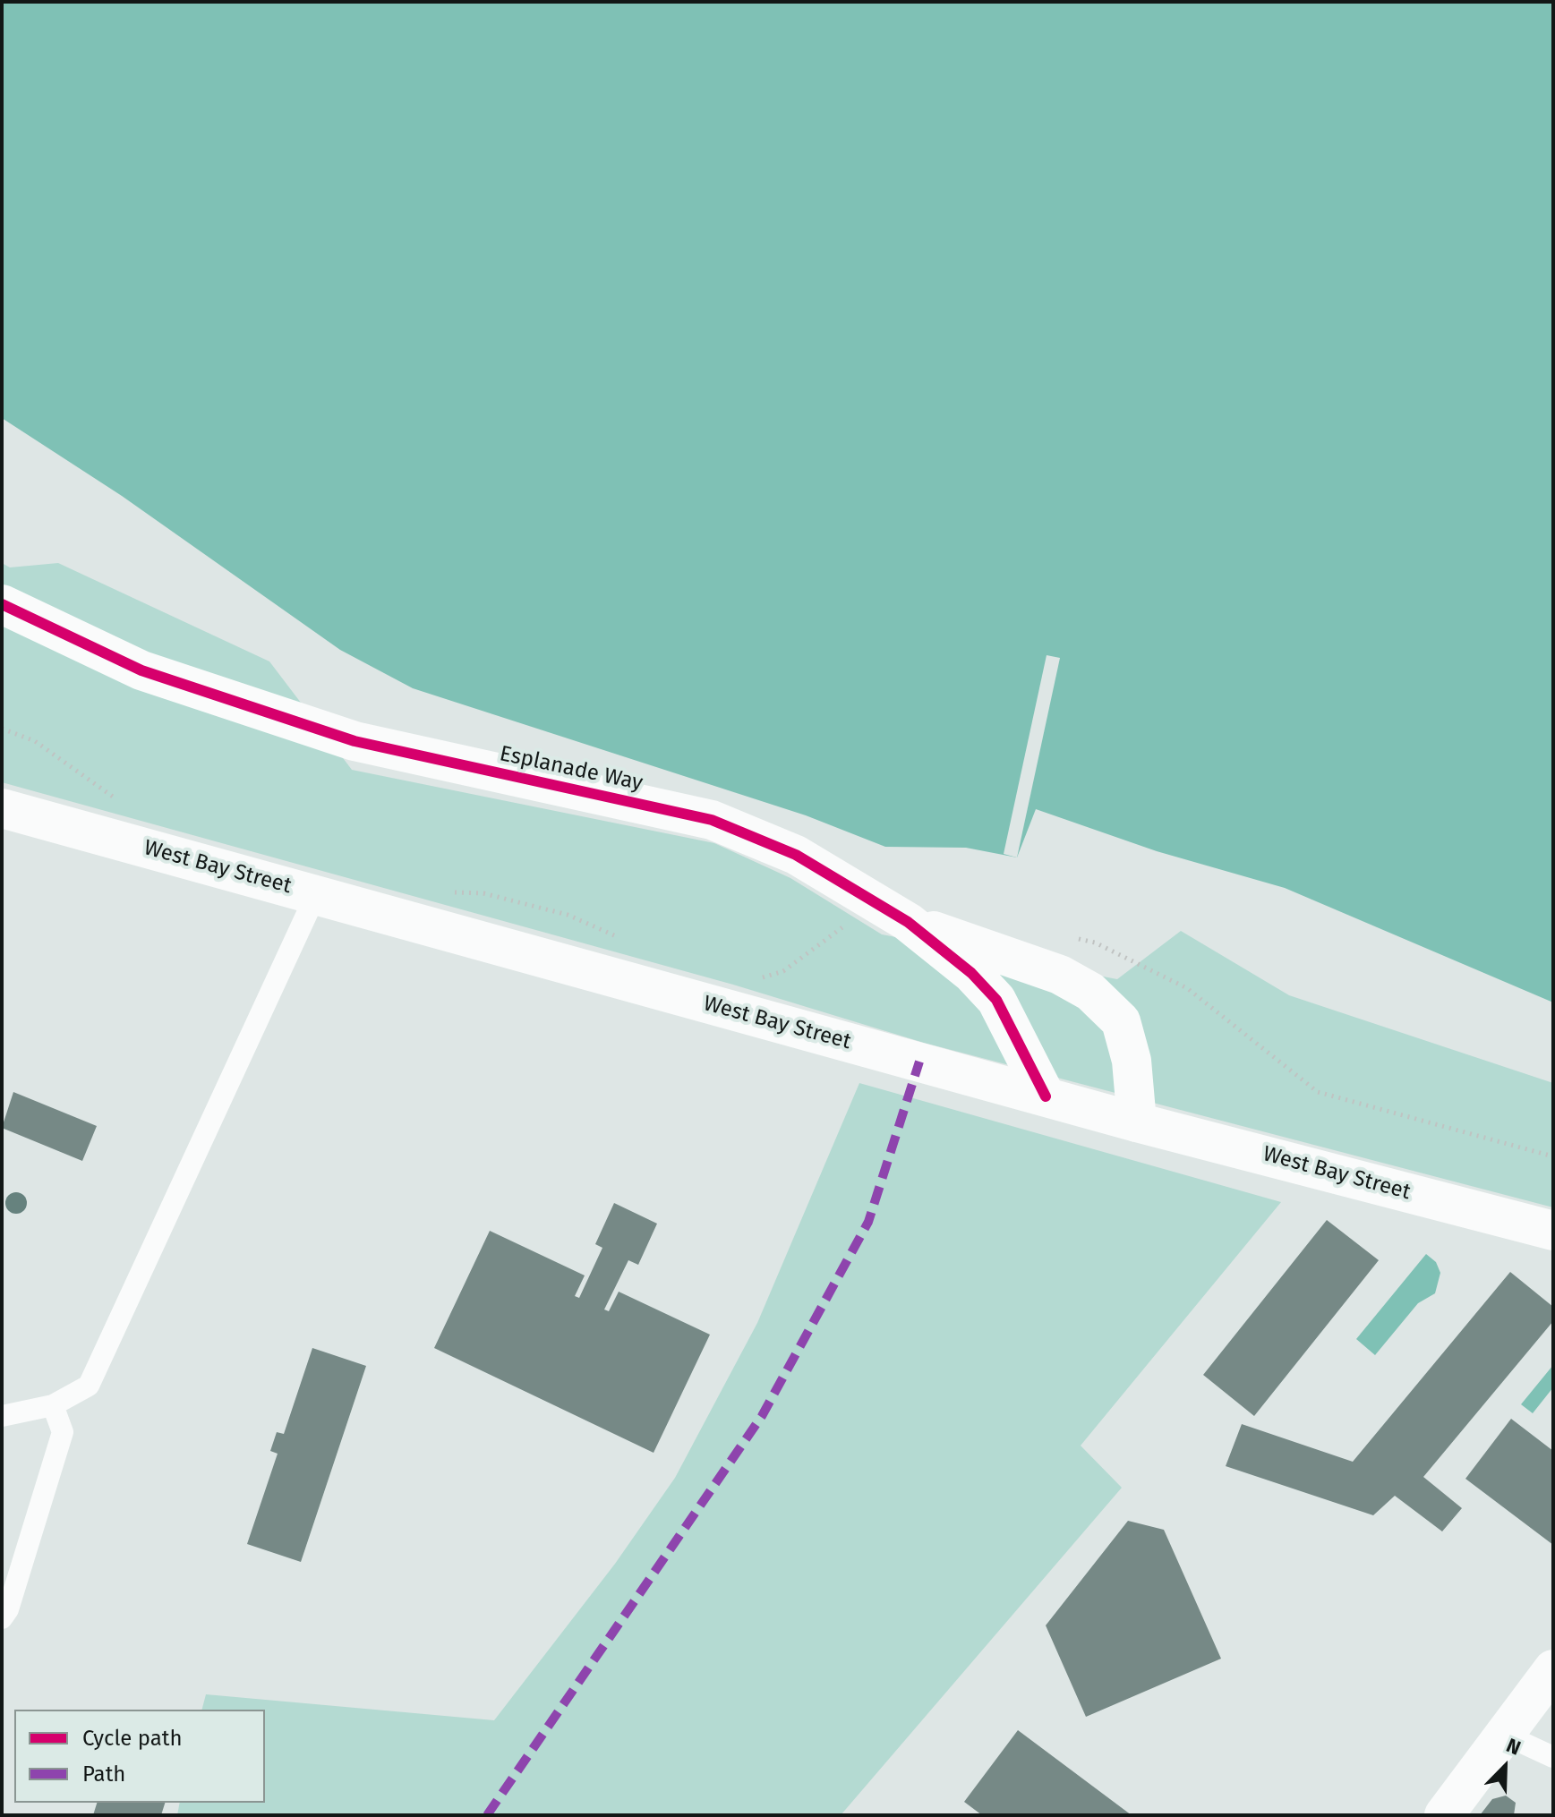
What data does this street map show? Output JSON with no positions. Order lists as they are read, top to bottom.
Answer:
{
  "streets": {
    "main road": ["Esplanade Way", "West Bay Street"]
  },
  "crossings": [
    ["Esplanade Way", "West Bay Street"]
  ],
  "legend": ["Cycle path", "Path"],
  "north": "top right"
}
